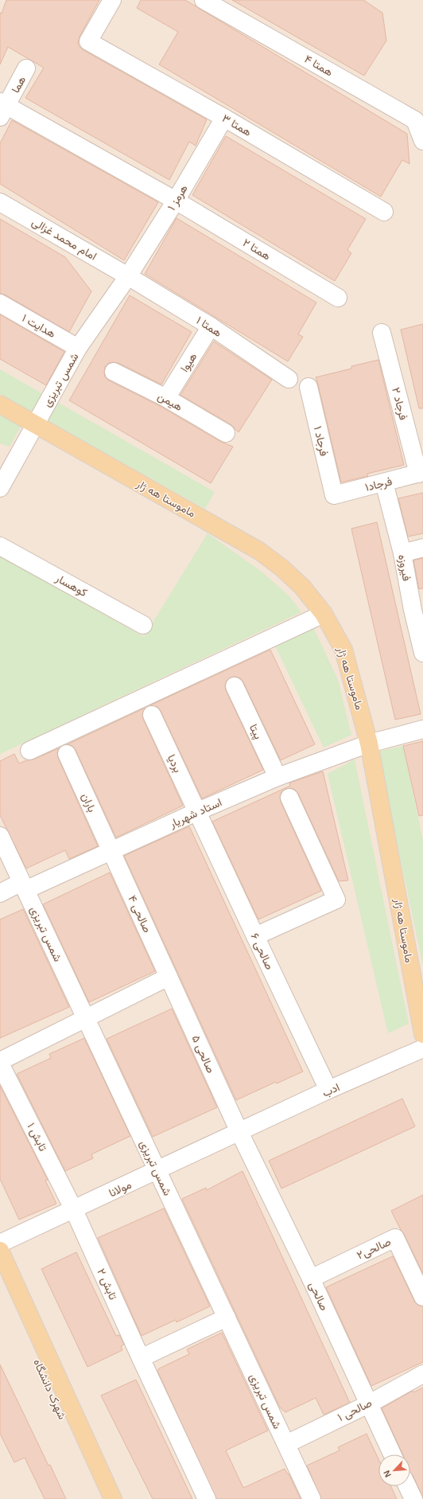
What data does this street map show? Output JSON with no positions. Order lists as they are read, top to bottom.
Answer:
{
  "streets": {
    "main road": ["ماموستا هه ژار", "شهرک دانشگاه"],
    "street": [
      "همتا ۴",
      "هما",
      "همتا ۳",
      "هرمز ۱",
      "امام محمد غزالی",
      "همتا ۲",
      "هدایت ۱",
      "همتا ۱",
      "هیوا",
      "شمس تبریزی",
      "هیمن",
      "فرجاد ۲",
      "فرجاد ۱",
      "فرجاد۱",
      "فیروزه",
      "کوهسار",
      "پیتا",
      "بردیا",
      "باران",
      "استاد شهریار",
      "صالحی ۴",
      "صالحی ۶",
      "صالحی ۵",
      "ادب",
      "تابش ۱",
      "مولانا",
      "صالحی۲",
      "تابش ۲",
      "صالحی",
      "صالحی ۱"
    ]
  },
  "crossings": [
    ["هما", "همتا ۲"],
    ["همتا ۳", "هرمز ۱"],
    ["هرمز ۱", "امام محمد غزالی"],
    ["هرمز ۱", "همتا ۲"],
    ["هرمز ۱", "همتا ۱"],
    ["هرمز ۱", "شمس تبریزی"],
    ["امام محمد غزالی", "همتا ۱"],
    ["امام محمد غزالی", "شمس تبریزی"],
    ["هدایت ۱", "شمس تبریزی"],
    ["همتا ۱", "هیوا"],
    ["همتا ۱", "شمس تبریزی"],
    ["هیوا", "هیمن"],
    ["شمس تبریزی", "ماموستا هه ژار"],
    ["شمس تبریزی", "استاد شهریار"],
    ["شمس تبریزی", "مولانا"],
    ["شمس تبریزی", "صالحی ۱"],
    ["فرجاد ۲", "فرجاد۱"],
    ["فرجاد ۱", "فرجاد۱"],
    ["فرجاد۱", "فیروزه"],
    ["ماموستا هه ژار", "استاد شهریار"],
    ["پیتا", "استاد شهریار"],
    ["بردیا", "استاد شهریار"],
    ["بردیا", "صالحی ۶"],
    ["باران", "استاد شهریار"],
    ["باران", "صالحی ۴"],
    ["استاد شهریار", "صالحی ۴"],
    ["استاد شهریار", "صالحی ۶"],
    ["صالحی ۴", "صالحی ۵"],
    ["صالحی ۶", "ادب"],
    ["صالحی ۵", "ادب"],
    ["صالحی ۵", "مولانا"],
    ["صالحی ۵", "صالحی"],
    ["ادب", "مولانا"],
    ["ادب", "صالحی"],
    ["تابش ۱", "مولانا"],
    ["تابش ۱", "تابش ۲"],
    ["مولانا", "تابش ۲"],
    ["مولانا", "صالحی"],
    ["صالحی۲", "صالحی"],
    ["صالحی", "صالحی ۱"]
  ],
  "north": "bottom left"
}
